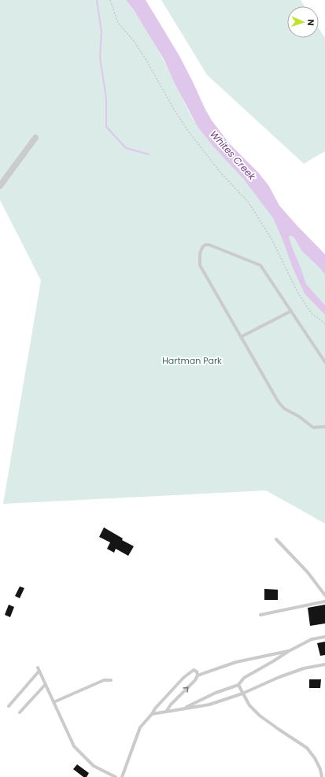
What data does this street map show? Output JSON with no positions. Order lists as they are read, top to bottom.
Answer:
{
  "water": ["Whites Creek"],
  "parks": ["Hartman Park"],
  "north": "right"
}
